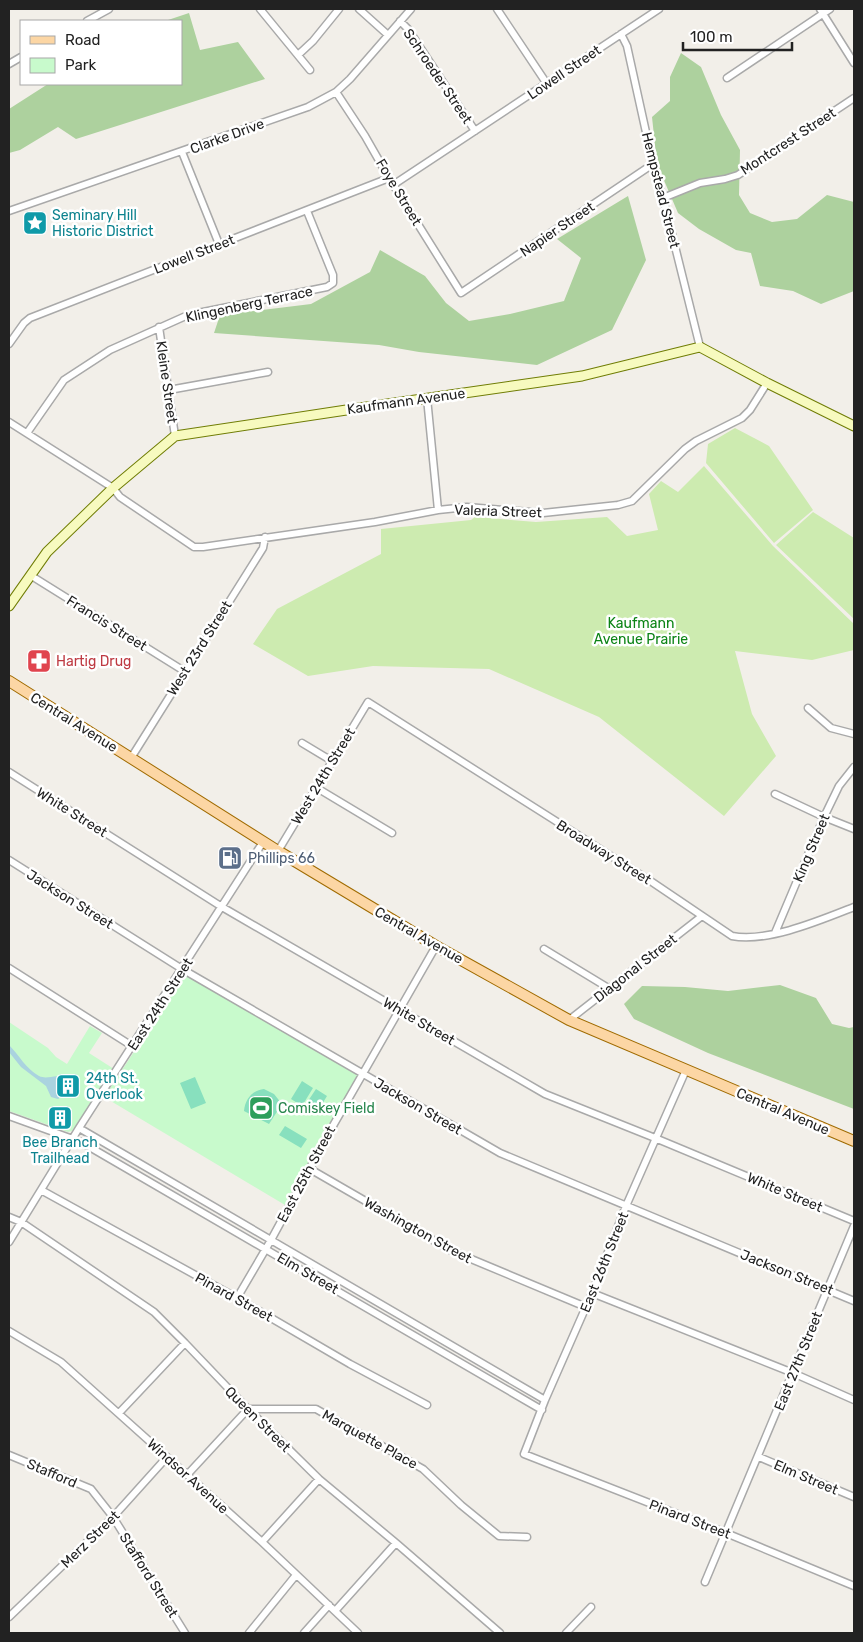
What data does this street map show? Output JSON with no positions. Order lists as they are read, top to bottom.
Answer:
{
  "streets": {
    "main road": ["Kaufmann Avenue", "Central Avenue"],
    "street": [
      "Lowell Street",
      "Schroeder Street",
      "Clarke Drive",
      "Montcrest Street",
      "Hempstead Street",
      "Foye Street",
      "Napier Street",
      "Klingenberg Terrace",
      "Kleine Street",
      "Valeria Street",
      "Francis Street",
      "West 23rd Street",
      "West 24th Street",
      "White Street",
      "King Street",
      "Broadway Street",
      "Jackson Street",
      "Diagonal Street",
      "East 24th Street",
      "East 25th Street",
      "Washington Street",
      "East 26th Street",
      "Elm Street",
      "Pinard Street",
      "East 27th Street",
      "Queen Street",
      "Marquette Place",
      "Stafford",
      "Windsor Avenue",
      "Merz Street",
      "Stafford Street"
    ]
  },
  "crossings": [
    ["Lowell Street", "Schroeder Street"],
    ["Lowell Street", "Hempstead Street"],
    ["Lowell Street", "Foye Street"],
    ["Lowell Street", "Klingenberg Terrace"],
    ["Schroeder Street", "Clarke Drive"],
    ["Clarke Drive", "Foye Street"],
    ["Montcrest Street", "Hempstead Street"],
    ["Hempstead Street", "Napier Street"],
    ["Hempstead Street", "Kaufmann Avenue"],
    ["Foye Street", "Napier Street"],
    ["Klingenberg Terrace", "Kleine Street"],
    ["Klingenberg Terrace", "Valeria Street"],
    ["Kleine Street", "Kaufmann Avenue"],
    ["Valeria Street", "West 23rd Street"],
    ["Francis Street", "West 23rd Street"],
    ["West 23rd Street", "Central Avenue"],
    ["Central Avenue", "West 24th Street"],
    ["Central Avenue", "Diagonal Street"],
    ["Central Avenue", "East 24th Street"],
    ["Central Avenue", "East 25th Street"],
    ["Central Avenue", "East 26th Street"],
    ["West 24th Street", "Broadway Street"],
    ["White Street", "East 24th Street"],
    ["White Street", "East 25th Street"],
    ["White Street", "East 26th Street"],
    ["King Street", "Broadway Street"],
    ["Broadway Street", "Diagonal Street"],
    ["Jackson Street", "East 24th Street"],
    ["Jackson Street", "East 25th Street"],
    ["Jackson Street", "East 26th Street"],
    ["Jackson Street", "East 27th Street"],
    ["East 24th Street", "Elm Street"],
    ["East 24th Street", "Pinard Street"],
    ["East 24th Street", "Queen Street"],
    ["East 25th Street", "Washington Street"],
    ["East 25th Street", "Elm Street"],
    ["East 25th Street", "Pinard Street"],
    ["Washington Street", "East 26th Street"],
    ["East 26th Street", "Elm Street"],
    ["East 26th Street", "Pinard Street"],
    ["Elm Street", "East 27th Street"],
    ["Pinard Street", "East 27th Street"],
    ["Queen Street", "Marquette Place"],
    ["Stafford", "Merz Street"],
    ["Stafford", "Stafford Street"],
    ["Windsor Avenue", "Merz Street"],
    ["Merz Street", "Stafford Street"]
  ],
  "parks": ["Kaufmann Avenue Prairie"],
  "places": {
    "place": ["Seminary Hill Historic District"],
    "pharmacy": ["Hartig Drug"],
    "fuel station": ["Phillips 66"],
    "building": ["24th St. Overlook", "Bee Branch Trailhead"],
    "sports": ["Comiskey Field"]
  },
  "legend": ["Road", "Park"],
  "scale_bar": "100 m"
}
